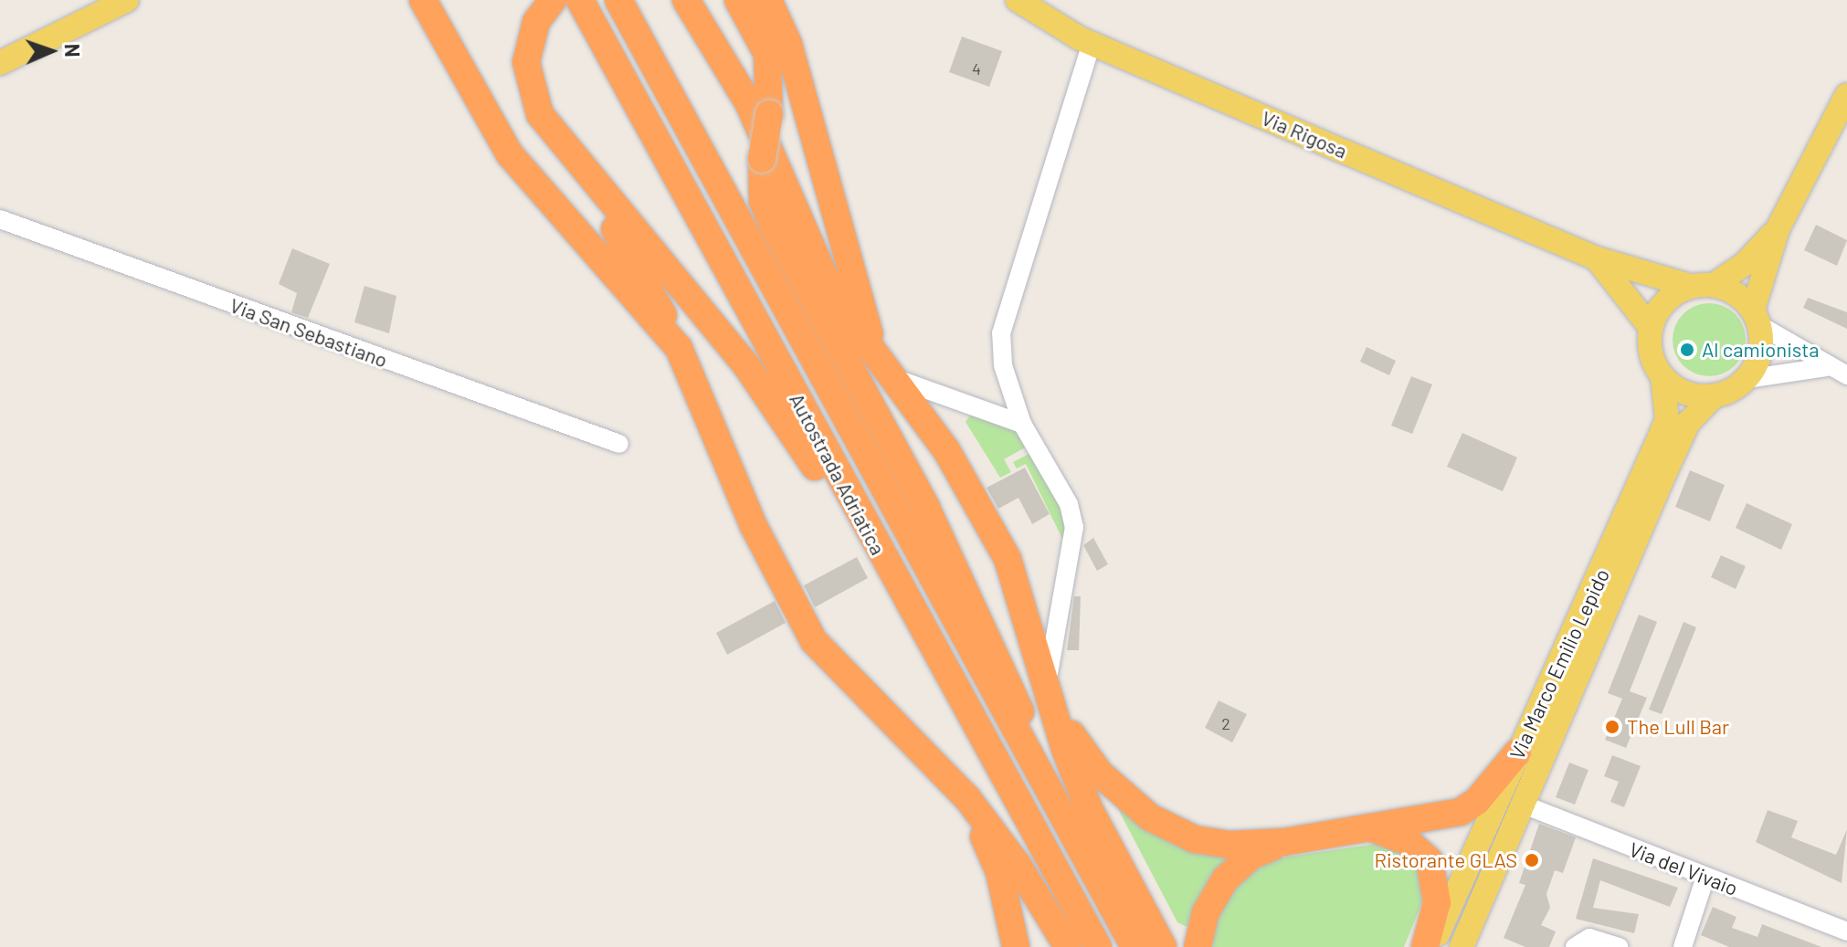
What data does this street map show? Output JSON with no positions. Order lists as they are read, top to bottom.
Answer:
{
  "streets": {
    "highway": ["Autostrada Adriatica"],
    "main road": ["Via Rigosa", "Via Marco Emilio Lepido"],
    "street": ["Via San Sebastiano", "Via del Vivaio"]
  },
  "crossings": [
    ["Via Rigosa", "Via Marco Emilio Lepido"],
    ["Via Marco Emilio Lepido", "Via del Vivaio"]
  ],
  "places": ["Al camionista", "The Lull Bar", "Ristorante GLAS"],
  "house_numbers": ["4", "2"],
  "north": "right"
}
